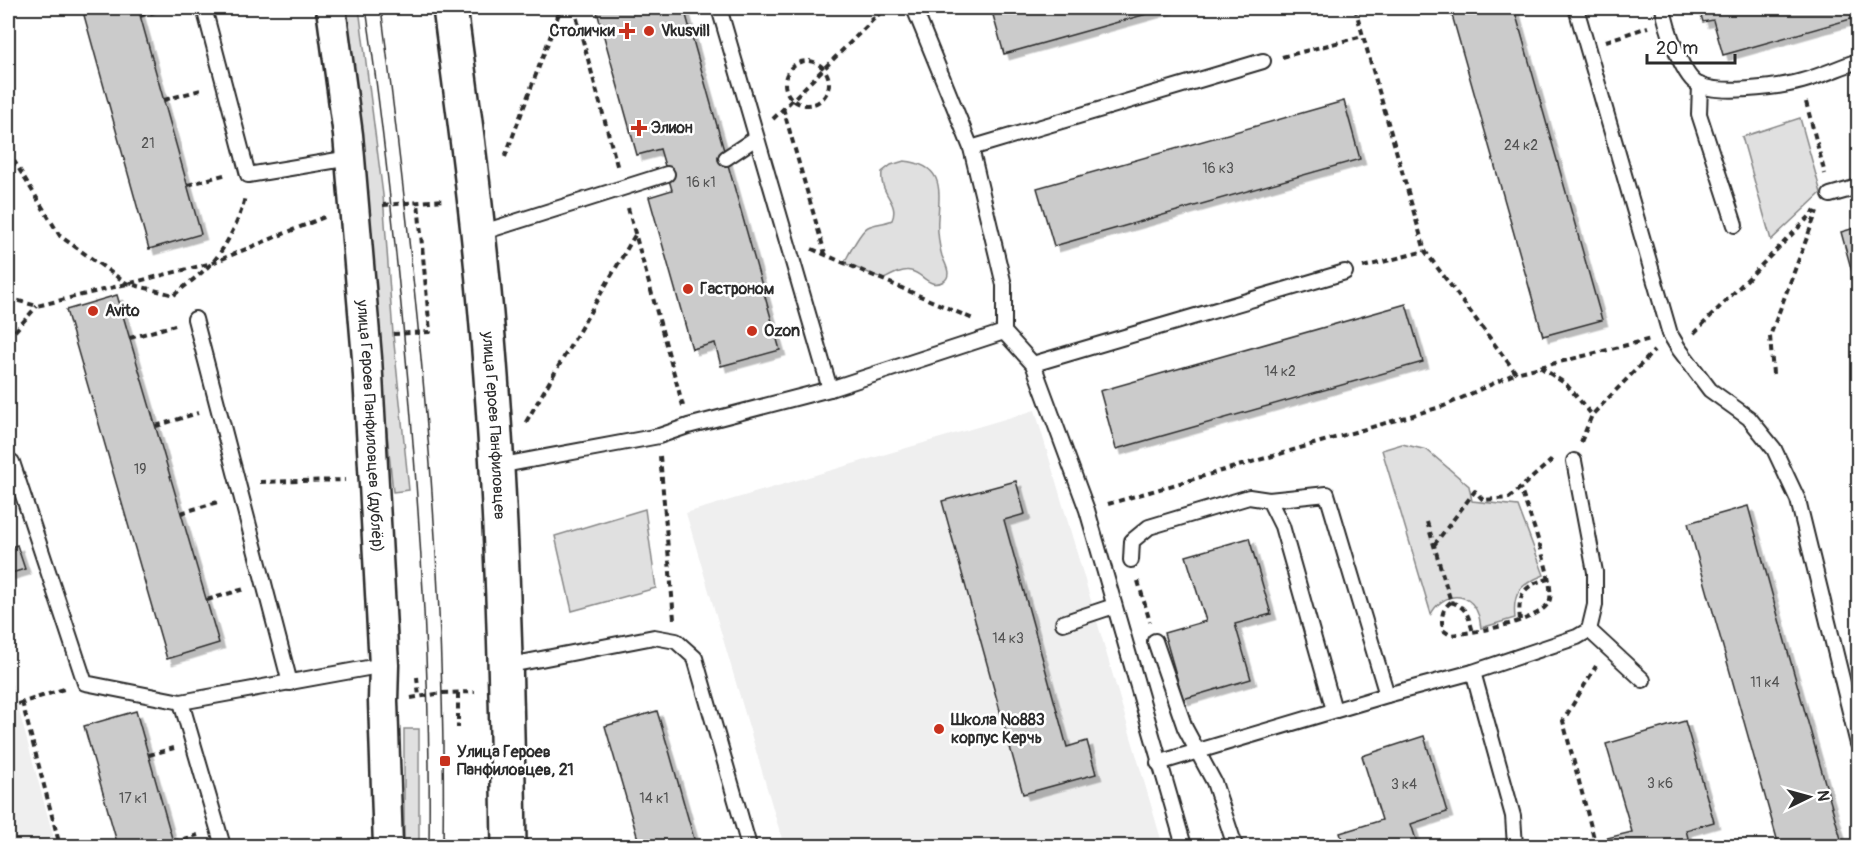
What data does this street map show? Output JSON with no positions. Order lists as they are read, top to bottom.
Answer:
{
  "streets": {
    "main road": ["улица Героев Панфиловцев"],
    "street": ["улица Героев Панфиловцев (дублёр)"]
  },
  "places": {
    "health": ["Столички", "Элион"],
    "other": [
      "Vkusvill",
      "Гастроном",
      "Avito",
      "Ozon",
      "Школа №883 корпус Керчь"
    ],
    "transit": ["Улица Героев Панфиловцев, 21"]
  },
  "house_numbers": [
    "21",
    "24 к2",
    "16 к3",
    "16 к1",
    "14 к2",
    "19",
    "14 к3",
    "11 к4",
    "3 к6",
    "3 к4",
    "17 к1",
    "14 к1"
  ],
  "scale_bar": "20 m",
  "north": "right"
}
